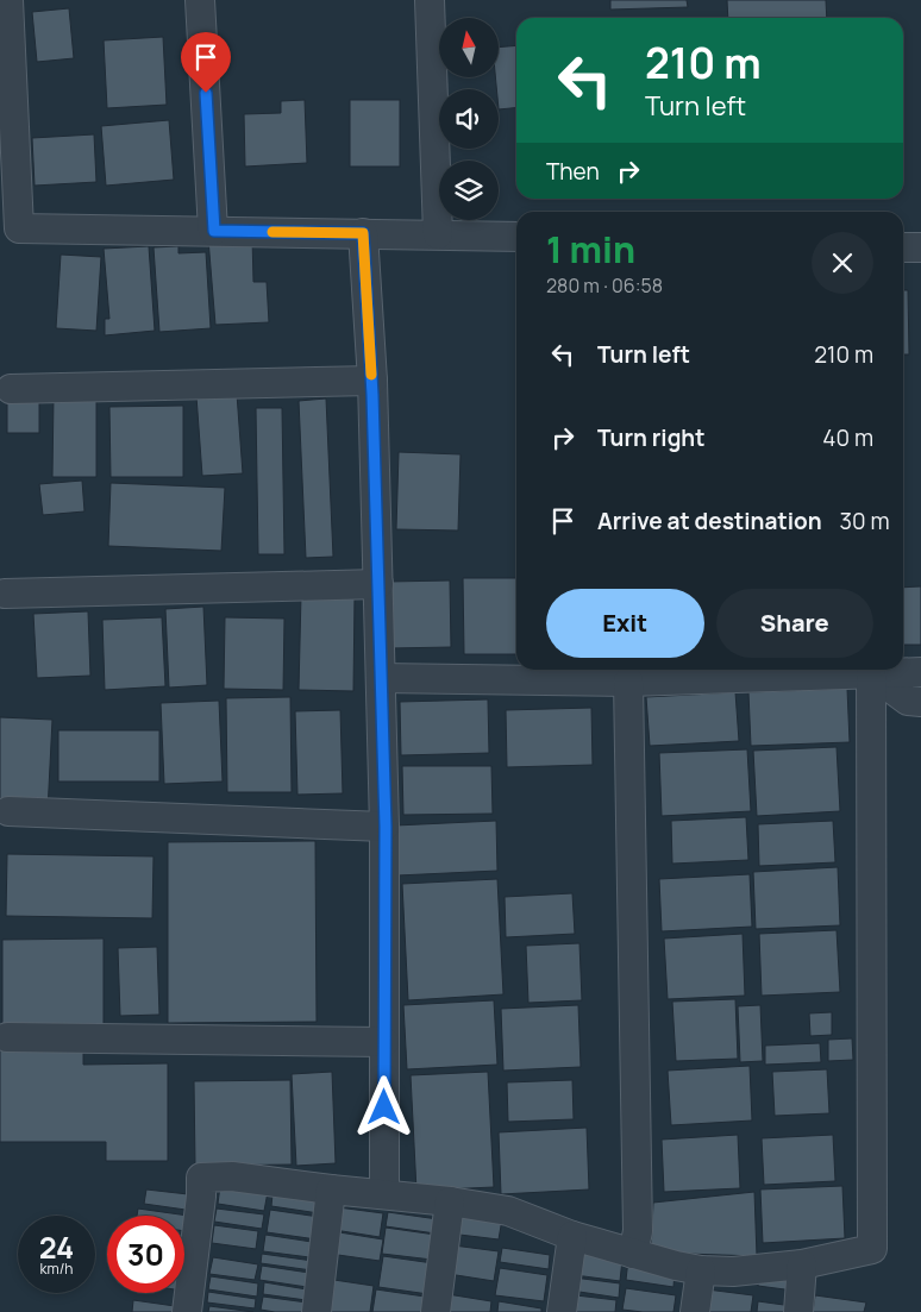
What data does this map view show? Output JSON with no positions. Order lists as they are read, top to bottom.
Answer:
{
  "north": "top",
  "page": {
    "turn": ["210 m", "Turn left"],
    "then": "Then",
    "heading": ["1 min", "280 m · 06:58"],
    "list": [
      {
        "name": "Turn left",
        "value": "210 m"
      },
      {
        "name": "Turn right",
        "value": "40 m"
      },
      {
        "name": "Arrive at destination",
        "value": "30 m"
      }
    ],
    "buttons": ["Exit", "Share"],
    "speed": "24 km/h",
    "limit": "30"
  }
}
